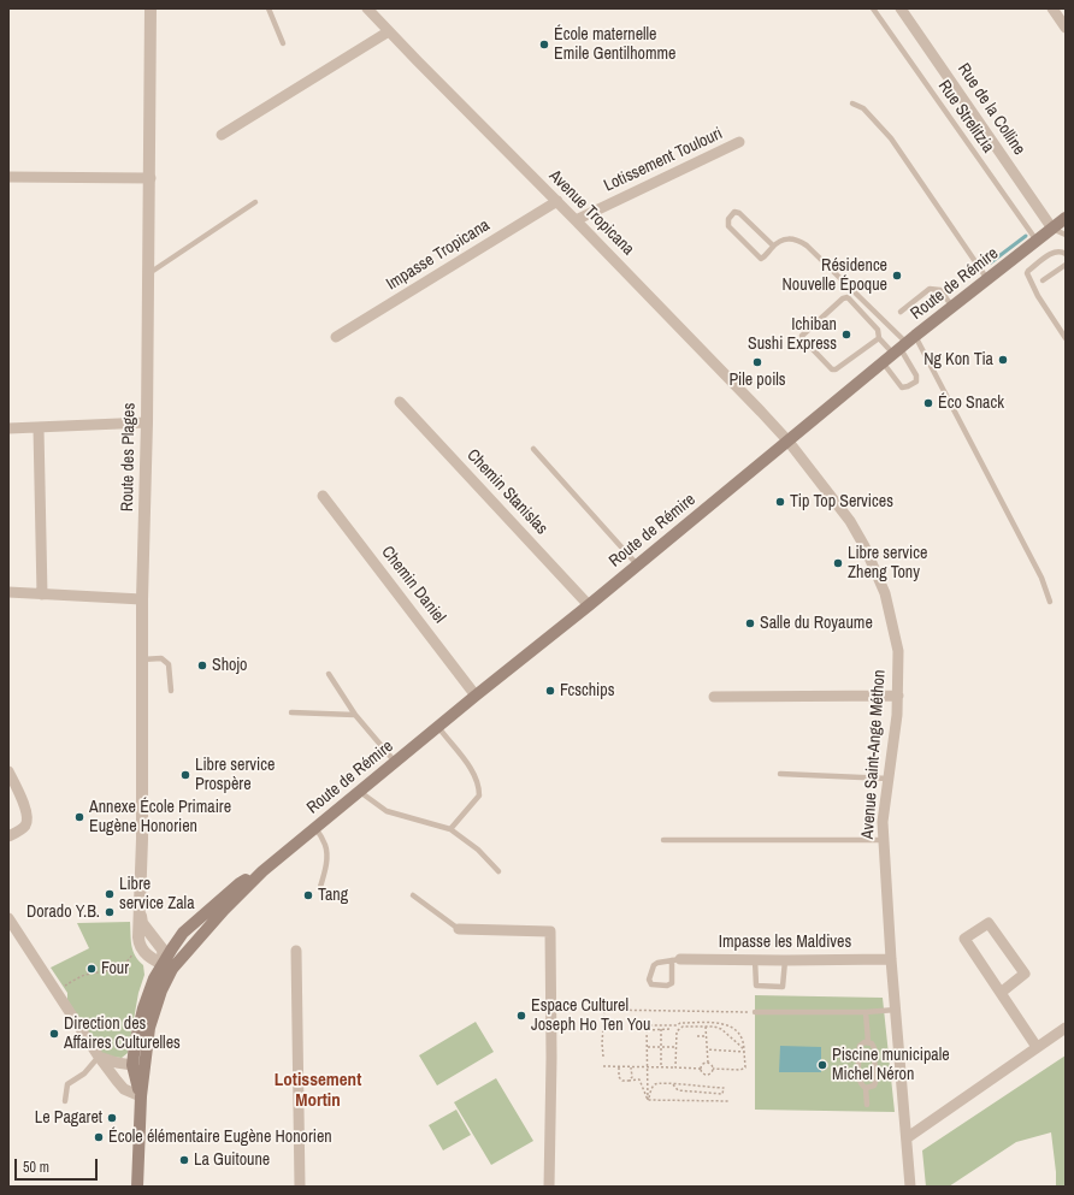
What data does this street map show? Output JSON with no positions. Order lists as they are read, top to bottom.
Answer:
{
  "streets": {
    "main road": ["Route de Rémire"],
    "street": [
      "Rue de la Colline",
      "Lotissement Toulouri",
      "Avenue Tropicana",
      "Impasse Tropicana",
      "Route des Plages",
      "Chemin Stanislas",
      "Chemin Daniel",
      "Avenue Saint-Ange Méthon",
      "Impasse les Maldives"
    ],
    "lane": ["Rue Strelitzia"]
  },
  "crossings": [
    ["Rue de la Colline", "Route de Rémire"],
    ["Rue Strelitzia", "Route de Rémire"],
    ["Lotissement Toulouri", "Avenue Tropicana"],
    ["Avenue Tropicana", "Impasse Tropicana"],
    ["Avenue Tropicana", "Route de Rémire"],
    ["Avenue Tropicana", "Avenue Saint-Ange Méthon"],
    ["Route de Rémire", "Route des Plages"],
    ["Route de Rémire", "Chemin Stanislas"],
    ["Route de Rémire", "Chemin Daniel"],
    ["Route de Rémire", "Avenue Saint-Ange Méthon"],
    ["Avenue Saint-Ange Méthon", "Impasse les Maldives"]
  ],
  "districts": ["Lotissement Mortin"],
  "places": [
    "École maternelle Emile Gentilhomme",
    "Résidence Nouvelle Époque",
    "Ichiban Sushi Express",
    "Ng Kon Tia",
    "Pile poils",
    "Éco Snack",
    "Tip Top Services",
    "Libre service Zheng Tony",
    "Salle du Royaume",
    "Shojo",
    "Fcschips",
    "Libre service Prospère",
    "Annexe École Primaire Eugène Honorien",
    "Libre service Zala",
    "Tang",
    "Dorado Y.B.",
    "Four",
    "Espace Culturel Joseph Ho Ten You",
    "Direction des Affaires Culturelles",
    "Piscine municipale Michel Néron",
    "Le Pagaret",
    "École élémentaire Eugène Honorien",
    "La Guitoune"
  ],
  "scale_bar": "50 m"
}
